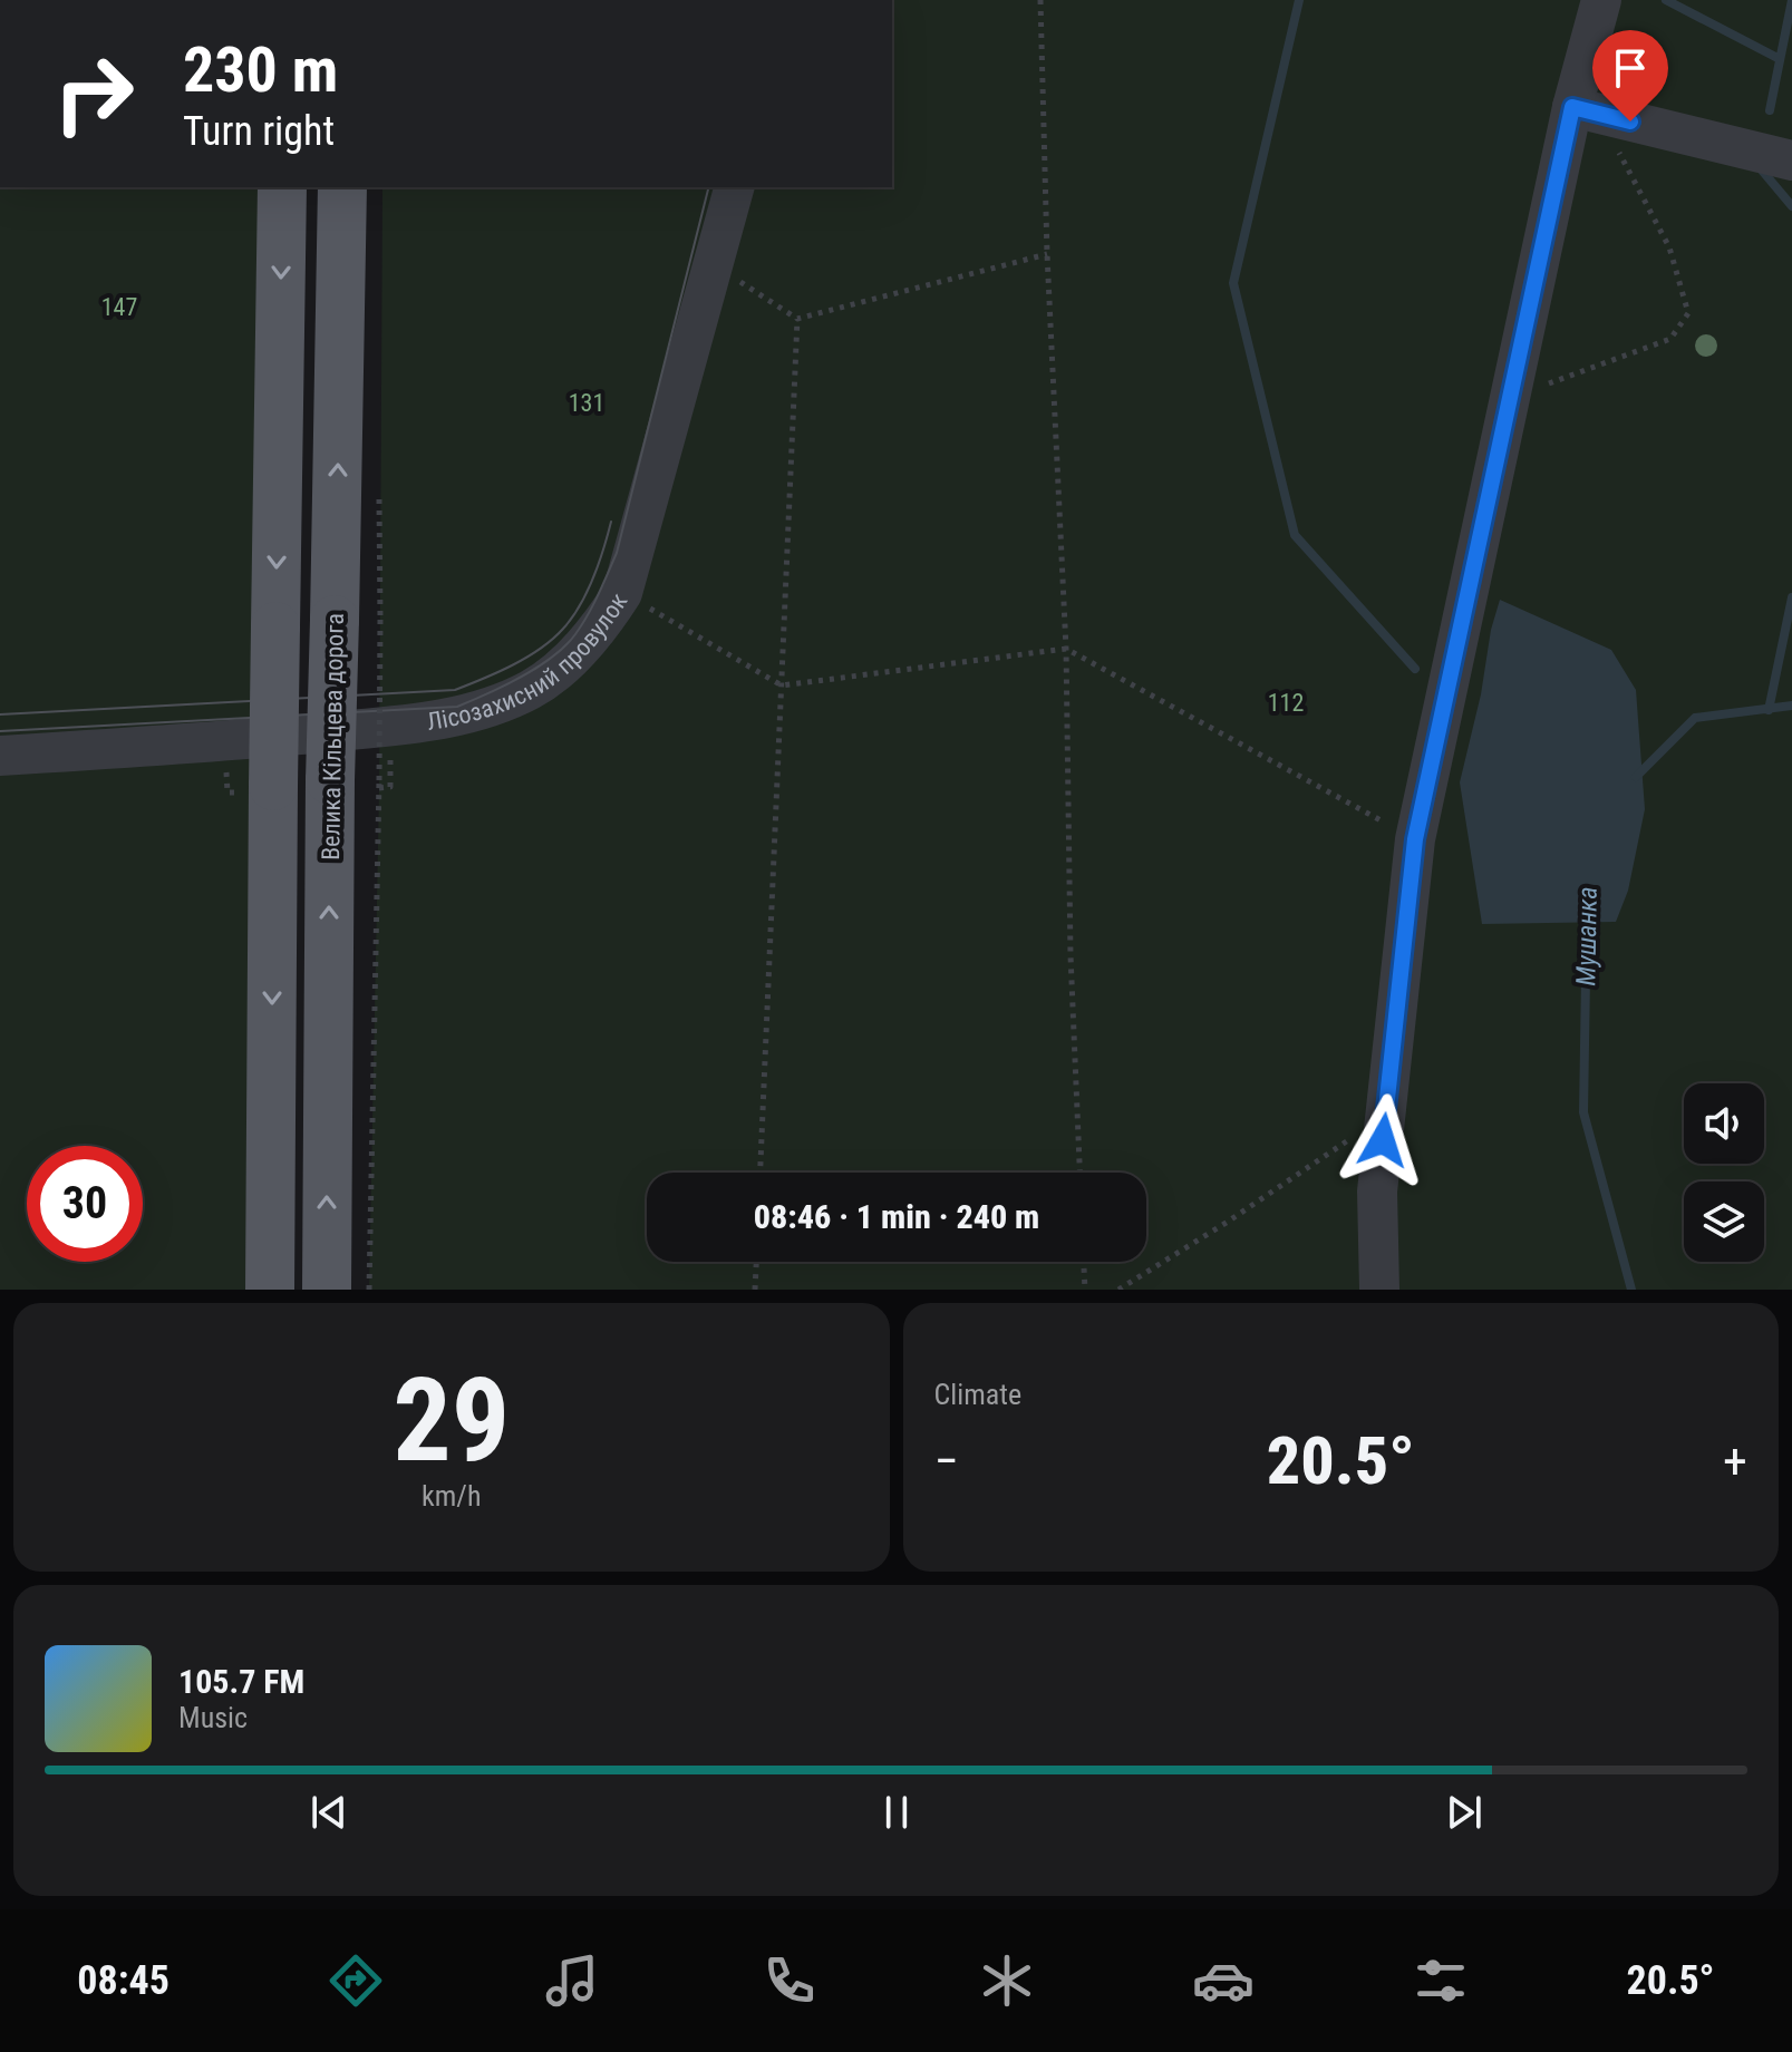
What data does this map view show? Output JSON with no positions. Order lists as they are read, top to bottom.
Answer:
{
  "streets": {
    "main road": ["Велика Кільцева дорога"],
    "street": ["Лісозахисний провулок"]
  },
  "water": ["Мушанка"],
  "parks": ["147", "131", "112"],
  "page": {
    "turn": ["230 m", "Turn right"],
    "limit": "30",
    "trip": "08:46 · 1 min · 240 m",
    "tile": [
      ["29", "km/h"],
      "Climate"
    ],
    "heat": ["−", "20.5°", "+"],
    "song": ["105.7 FM", "Music"],
    "tabs": ["08:45", "20.5°"]
  }
}
